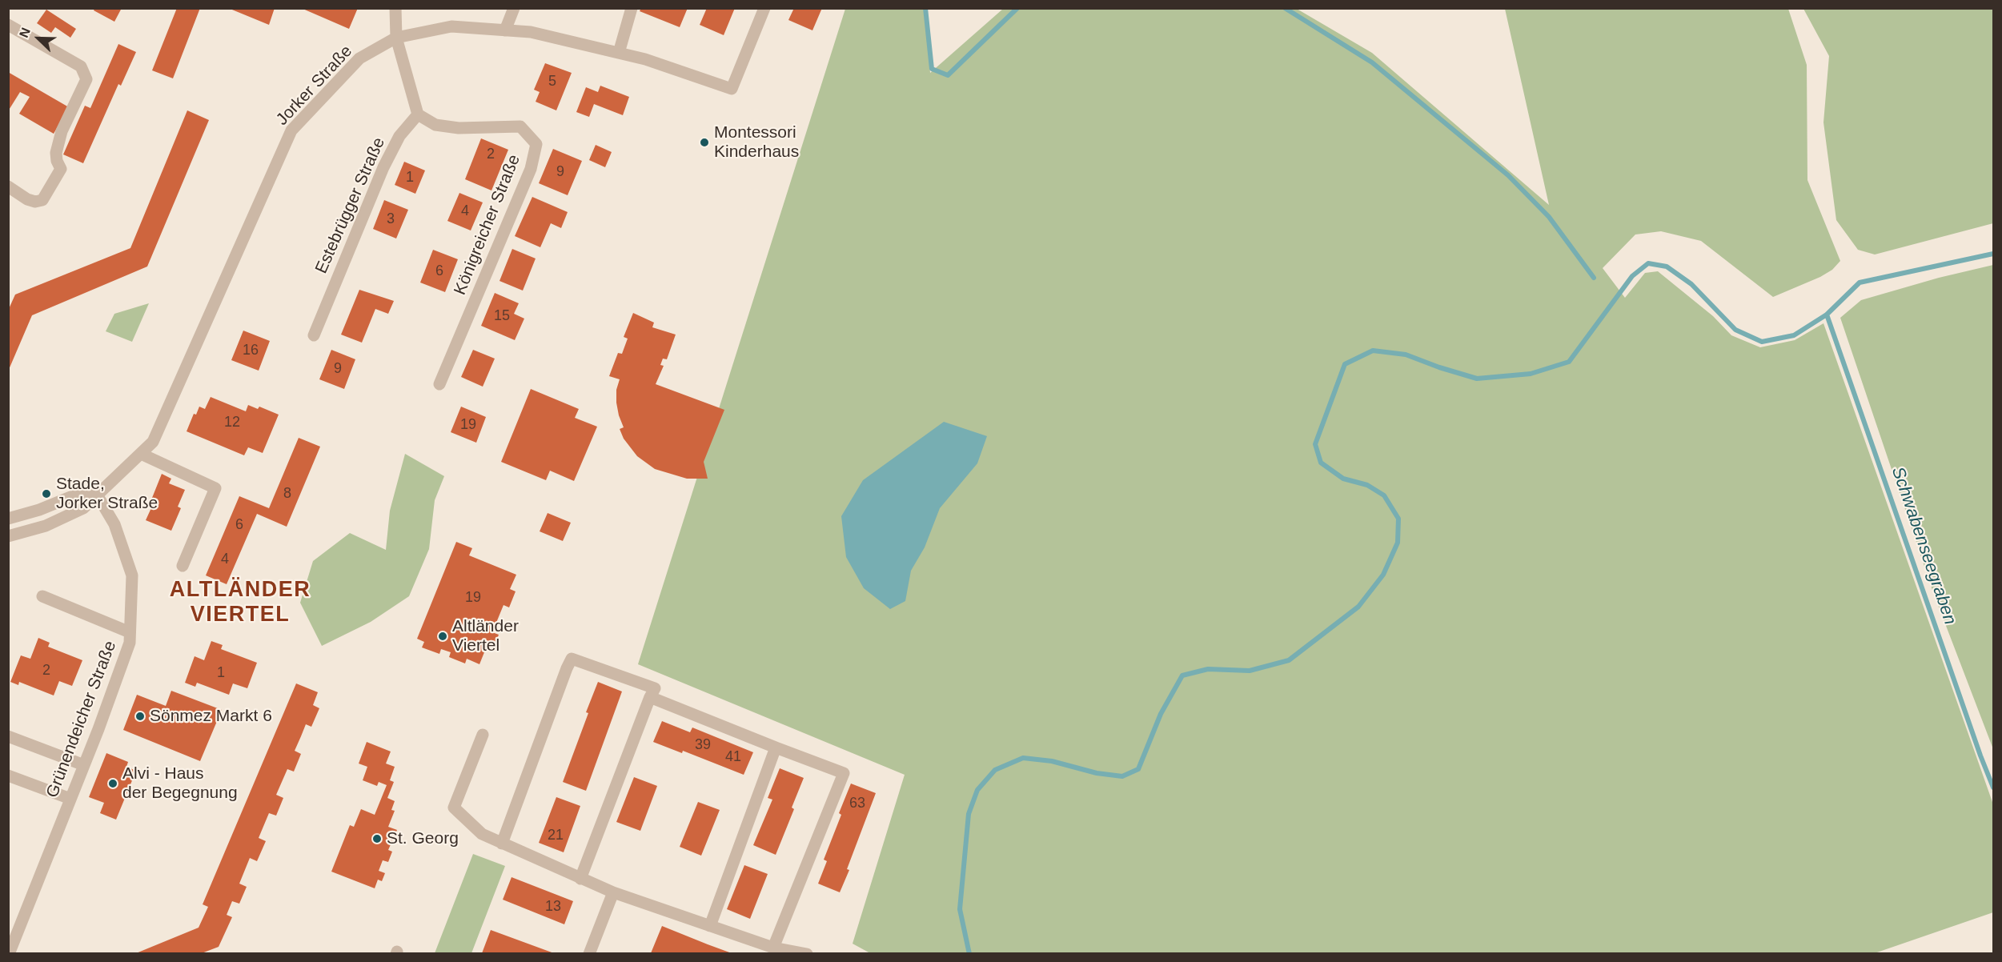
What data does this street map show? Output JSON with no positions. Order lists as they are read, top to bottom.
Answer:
{
  "streets": {
    "street": [
      "Jorker Straße",
      "Estebrügger Straße",
      "Königreicher Straße",
      "Grünendeicher Straße"
    ]
  },
  "crossings": [
    ["Jorker Straße", "Grünendeicher Straße"],
    ["Estebrügger Straße", "Königreicher Straße"]
  ],
  "districts": ["ALTLÄNDER VIERTEL"],
  "water": ["Schwabenseegraben"],
  "places": [
    "Montessori Kinderhaus",
    "Stade, Jorker Straße",
    "Altländer Viertel",
    "Sönmez Markt 6",
    "Alvi - Haus der Begegnung",
    "St. Georg"
  ],
  "house_numbers": [
    "5",
    "2",
    "9",
    "1",
    "4",
    "3",
    "6",
    "15",
    "16",
    "9",
    "12",
    "19",
    "8",
    "6",
    "4",
    "19",
    "2",
    "1",
    "39",
    "41",
    "63",
    "21",
    "13"
  ],
  "north": "top left"
}
